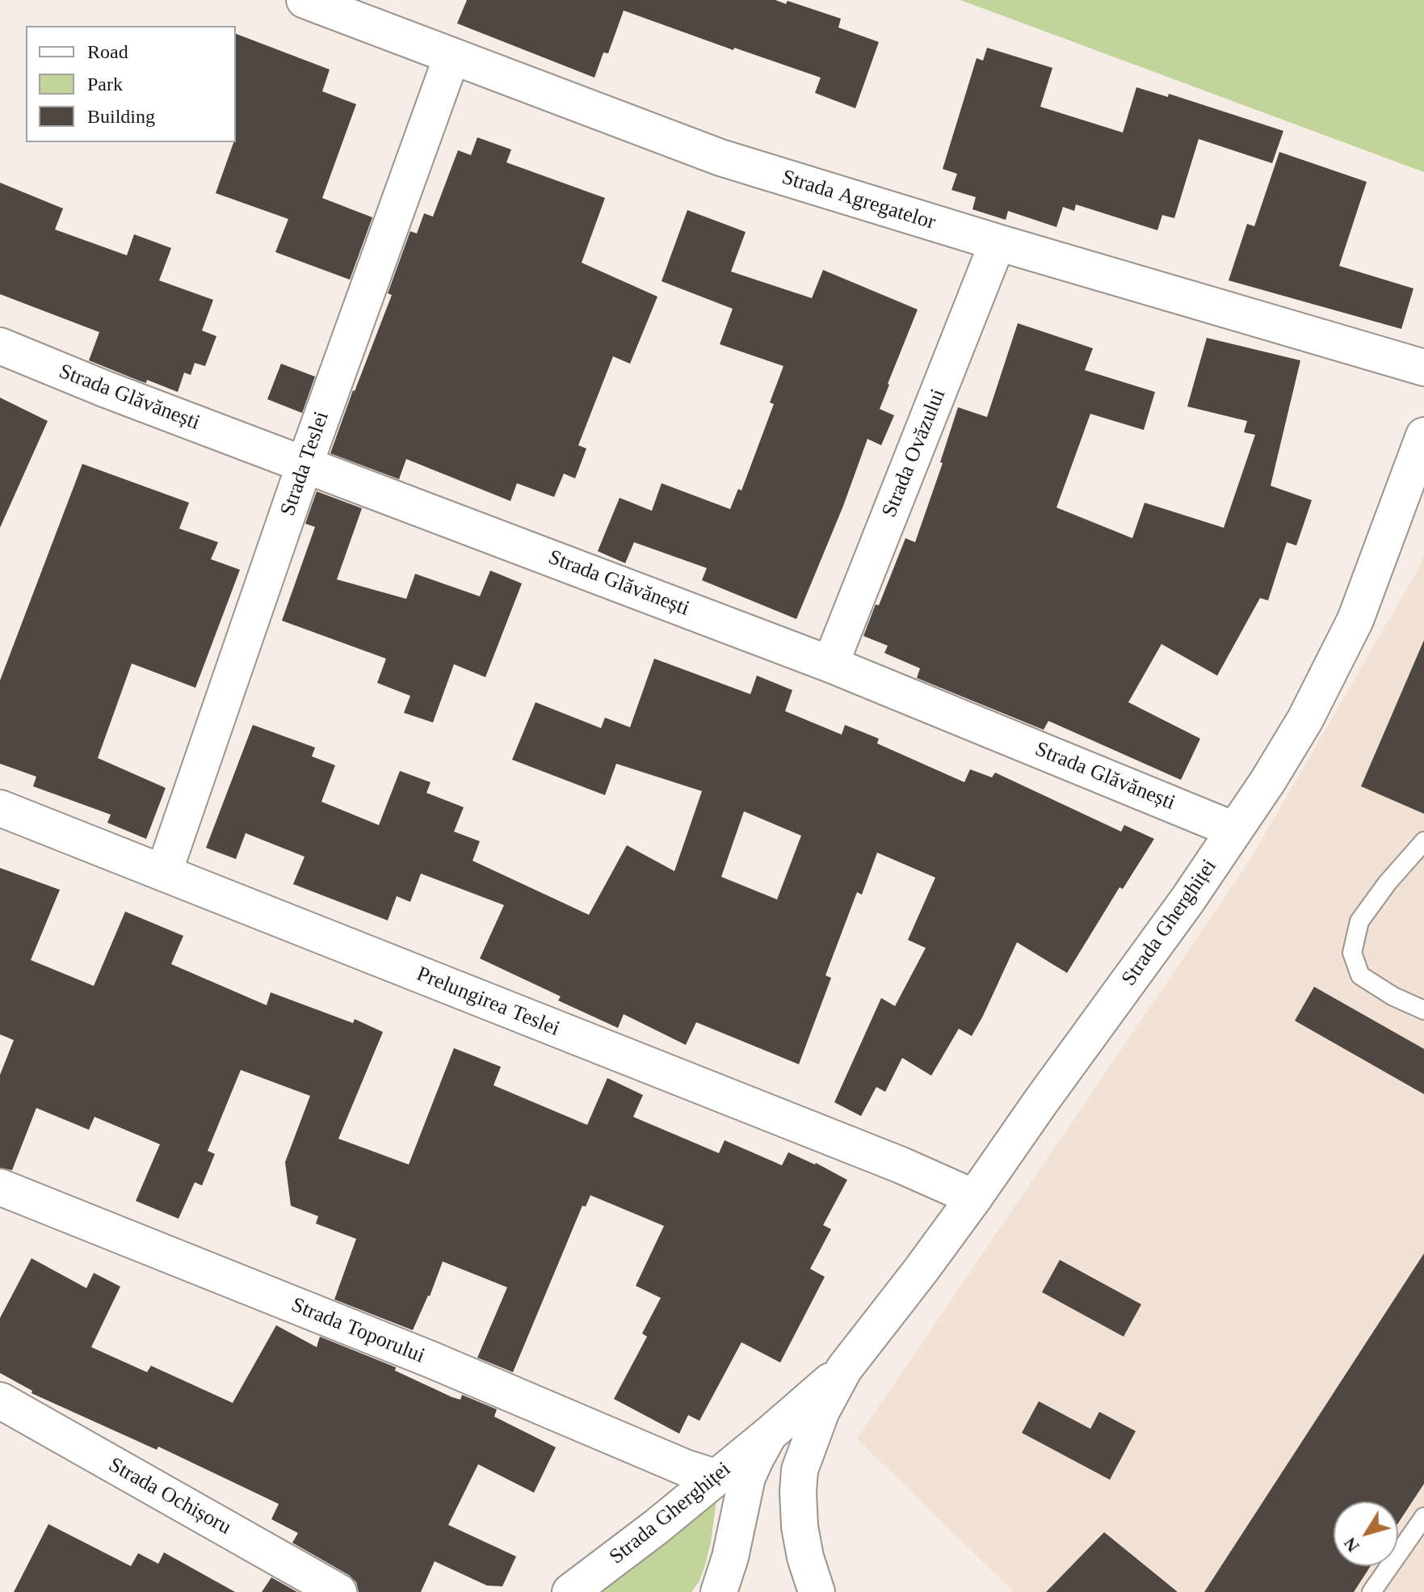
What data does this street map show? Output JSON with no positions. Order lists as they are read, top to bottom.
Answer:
{
  "streets": {
    "street": [
      "Strada Agregatelor",
      "Strada Glăvănești",
      "Strada Ovăzului",
      "Strada Teslei",
      "Strada Gherghiței",
      "Prelungirea Teslei",
      "Strada Toporului",
      "Strada Ochișoru"
    ]
  },
  "crossings": [
    ["Strada Agregatelor", "Strada Ovăzului"],
    ["Strada Agregatelor", "Strada Teslei"],
    ["Strada Glăvănești", "Strada Ovăzului"],
    ["Strada Glăvănești", "Strada Teslei"],
    ["Strada Glăvănești", "Strada Gherghiței"],
    ["Strada Teslei", "Prelungirea Teslei"],
    ["Strada Gherghiței", "Prelungirea Teslei"],
    ["Strada Gherghiței", "Strada Toporului"]
  ],
  "legend": ["Road", "Park", "Building"],
  "north": "bottom left"
}
